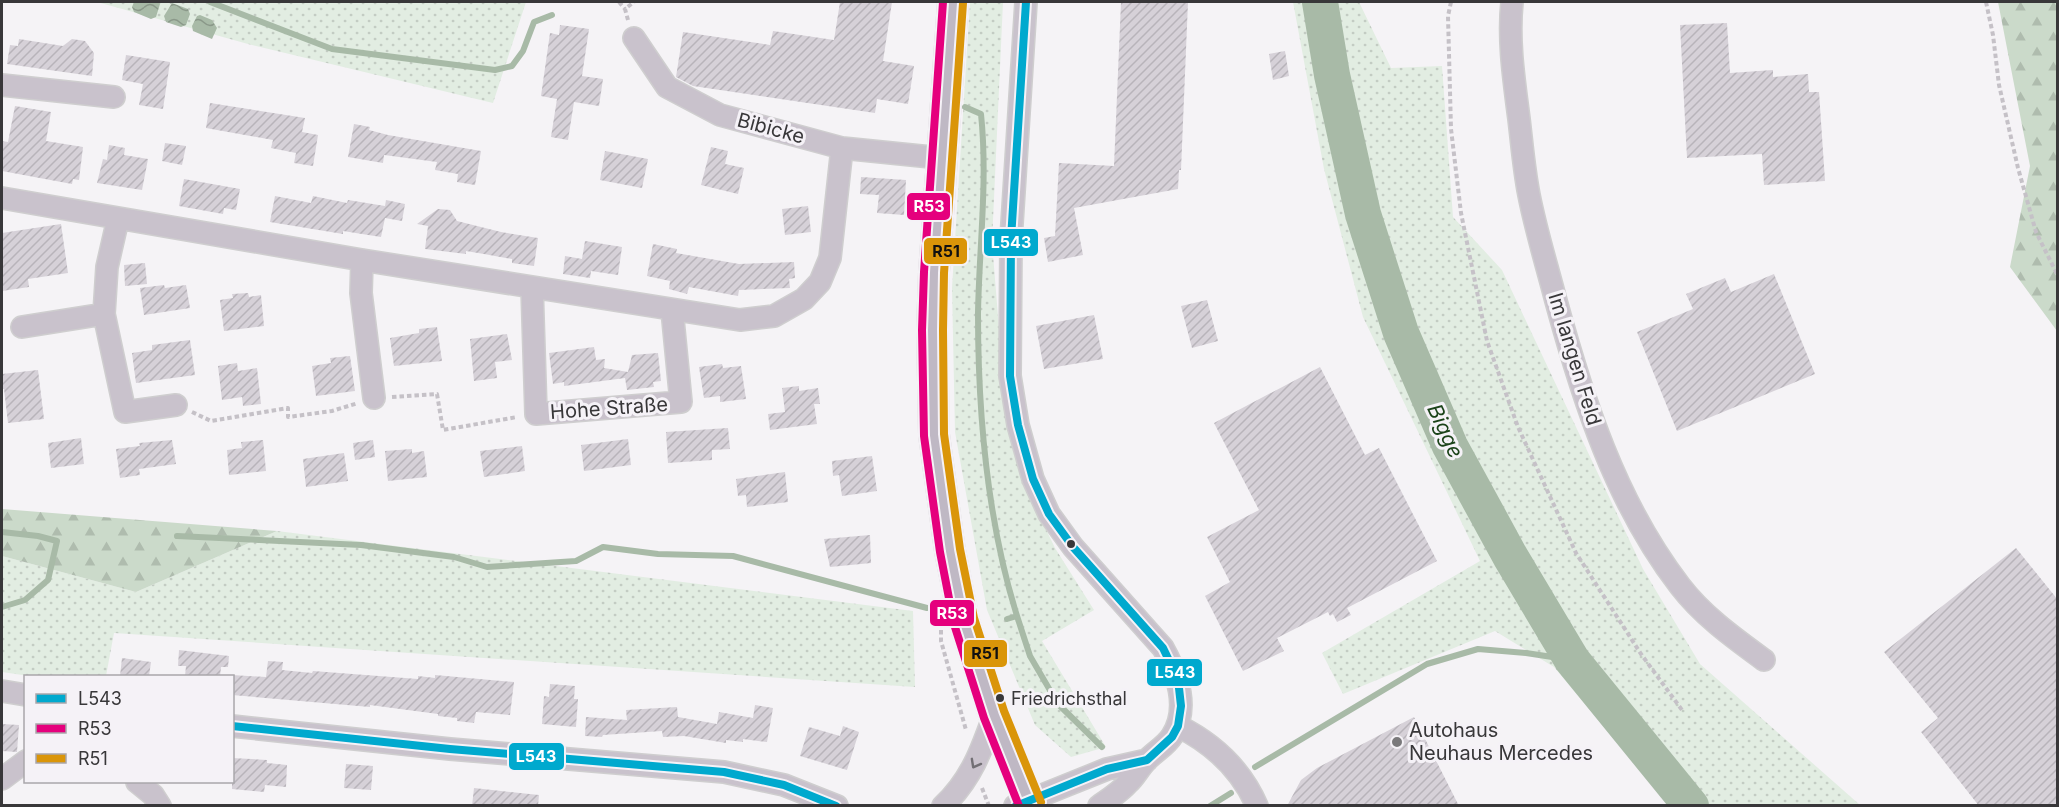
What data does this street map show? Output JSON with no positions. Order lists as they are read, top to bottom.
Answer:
{
  "streets": {
    "street": ["Bibicke", "Im langen Feld", "Hohe Straße"]
  },
  "water": ["Bigge"],
  "places": ["Friedrichsthal", "Autohaus Neuhaus Mercedes"],
  "lines": ["transit line L543", "transit line R53", "transit line R51"],
  "legend": ["L543", "R53", "R51"]
}
